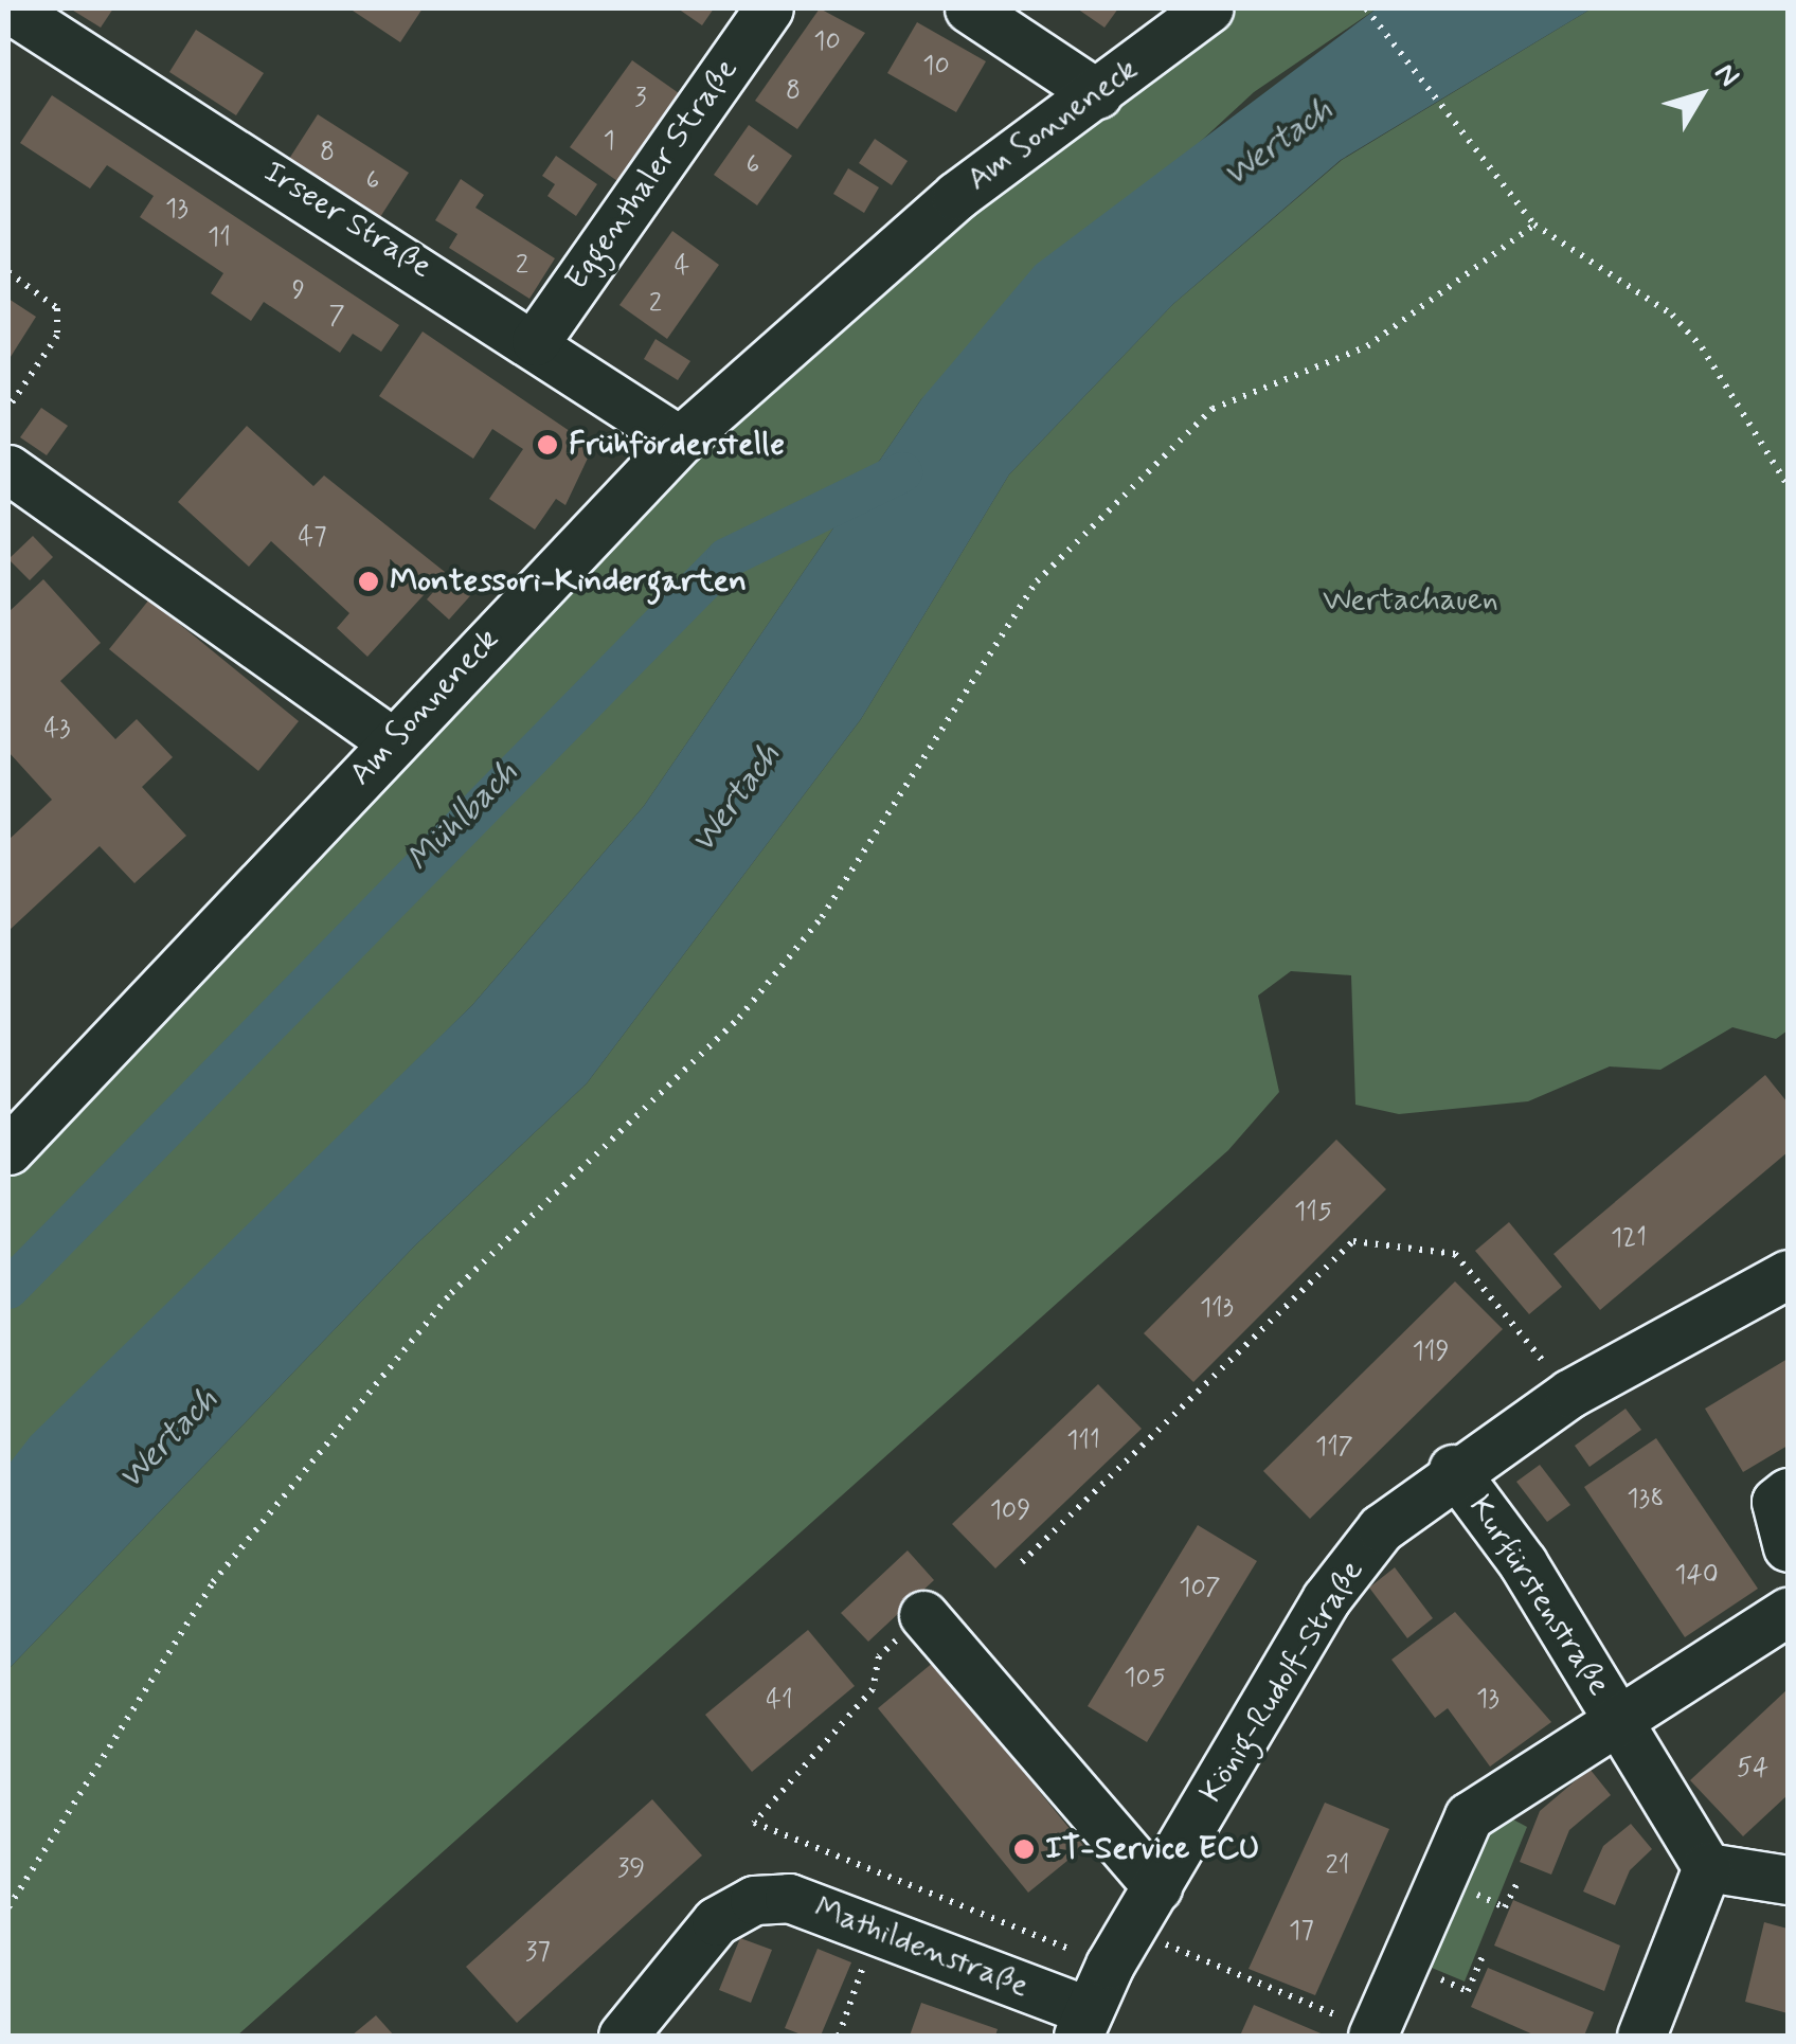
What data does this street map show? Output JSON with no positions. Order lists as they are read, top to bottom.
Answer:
{
  "streets": {
    "street": [
      "Am Sonneneck",
      "Eggenthaler Straße",
      "Irseer Straße",
      "Kurfürstenstraße",
      "König-Rudolf-Straße",
      "Mathildenstraße"
    ]
  },
  "crossings": [
    ["Am Sonneneck", "Irseer Straße"],
    ["Eggenthaler Straße", "Irseer Straße"],
    ["Kurfürstenstraße", "König-Rudolf-Straße"],
    ["König-Rudolf-Straße", "Mathildenstraße"]
  ],
  "water": ["Wertach", "Mühlbach"],
  "parks": ["Wertachauen"],
  "places": ["Frühförderstelle", "Montessori-Kindergarten", "IT-Service ECU"],
  "house_numbers": [
    "10",
    "10",
    "8",
    "3",
    "1",
    "8",
    "6",
    "6",
    "13",
    "11",
    "2",
    "4",
    "9",
    "2",
    "7",
    "47",
    "43",
    "115",
    "121",
    "113",
    "119",
    "111",
    "117",
    "138",
    "109",
    "140",
    "107",
    "105",
    "13",
    "41",
    "54",
    "21",
    "39",
    "17",
    "37"
  ],
  "north": "top right"
}
